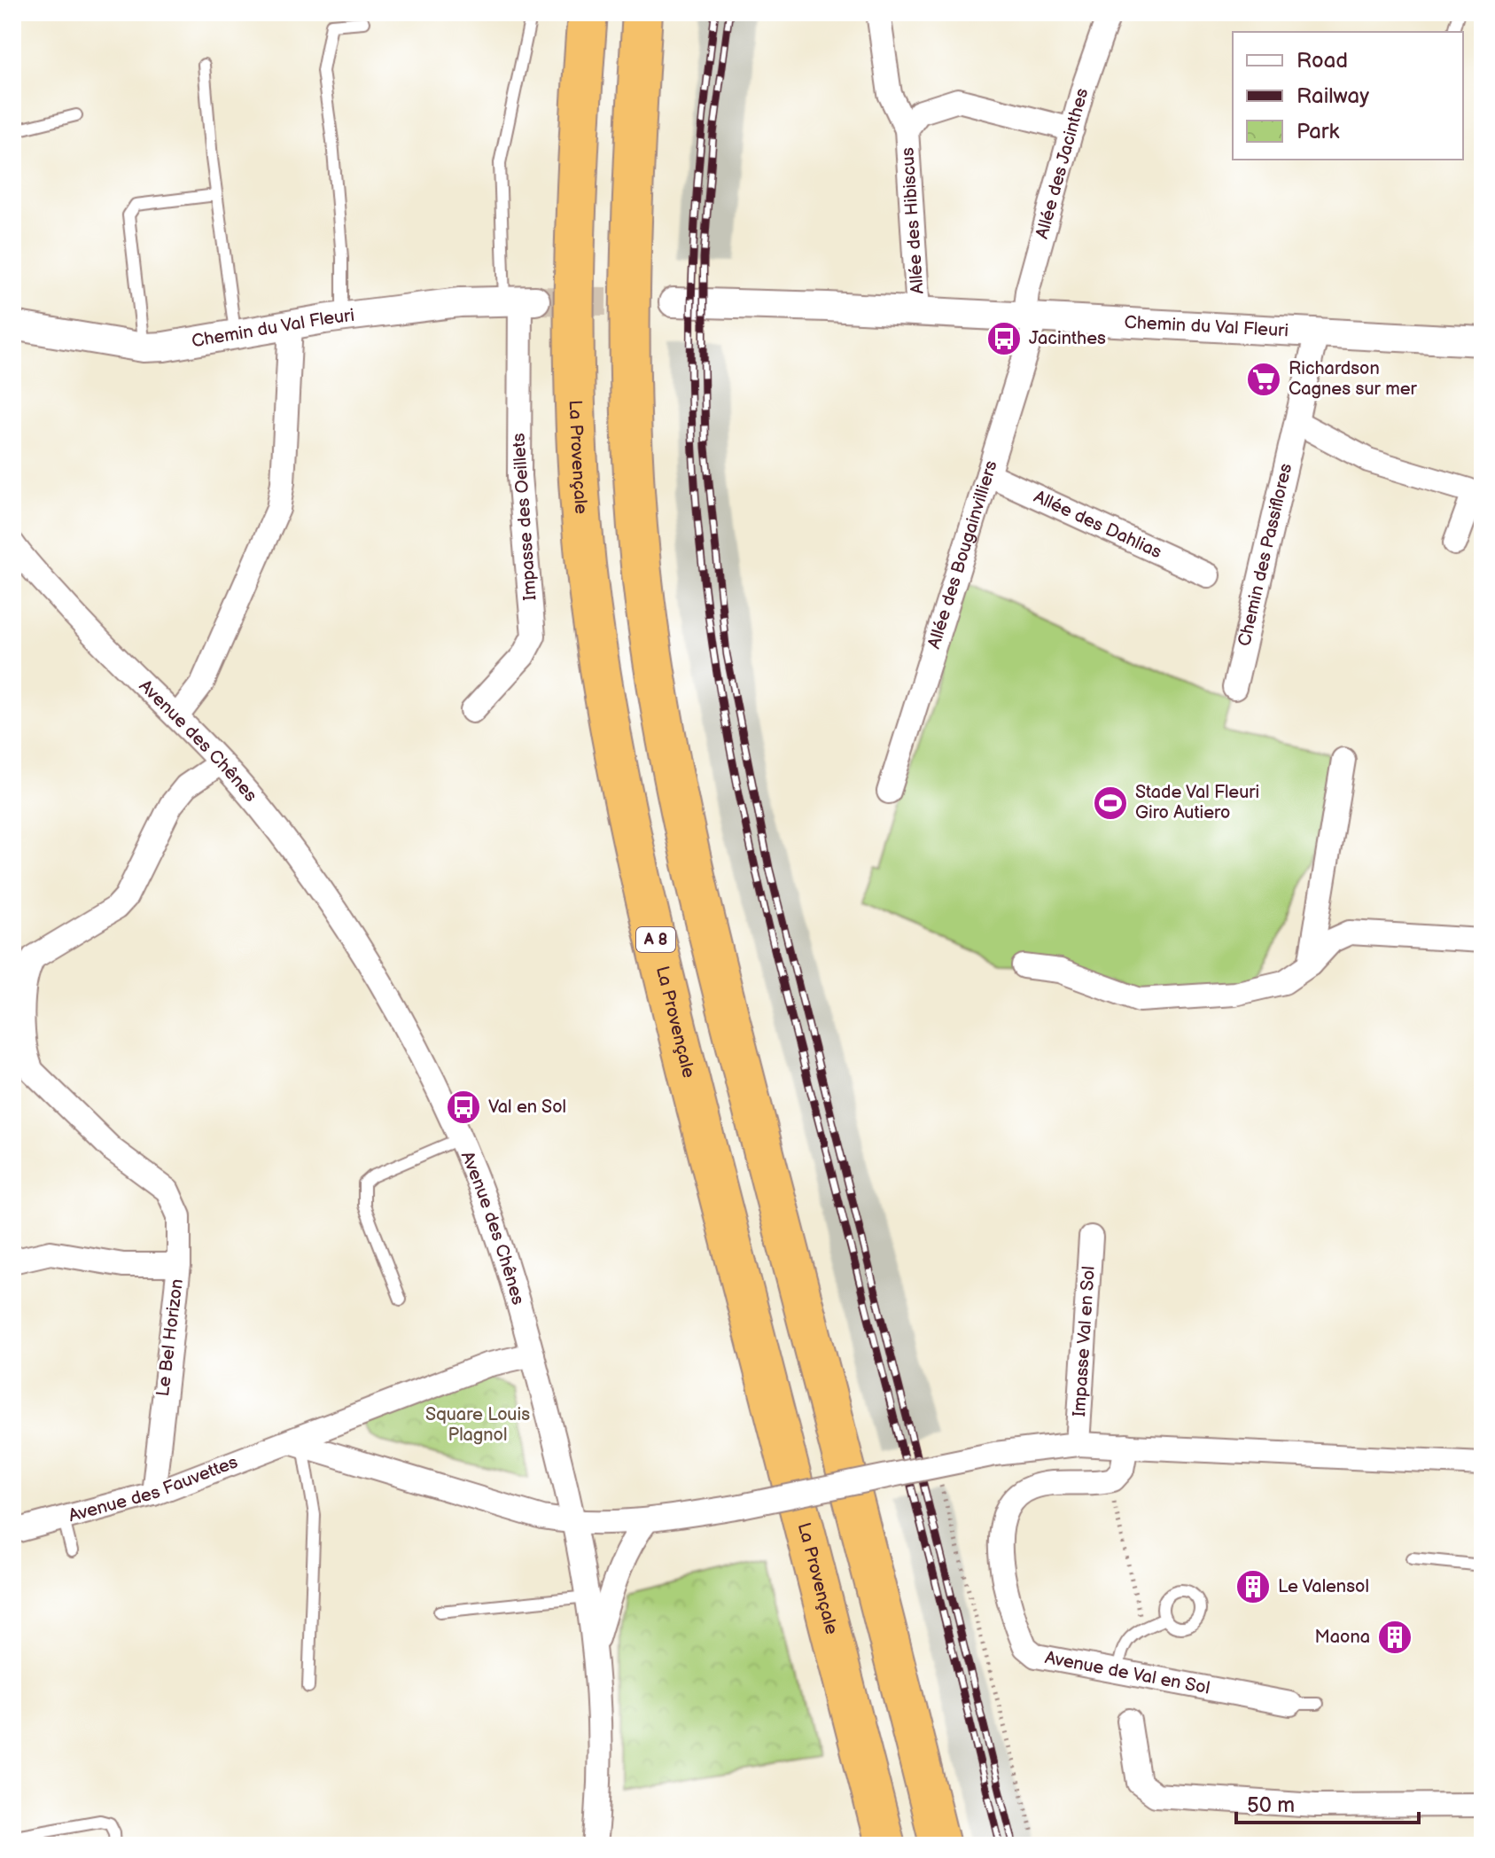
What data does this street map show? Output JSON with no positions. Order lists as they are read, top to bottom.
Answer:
{
  "streets": {
    "highway": ["La Provençale", "A 8"],
    "street": [
      "Allée des Jacinthes",
      "Allée des Hibiscus",
      "Chemin du Val Fleuri",
      "Impasse des Oeillets",
      "Allée des Dahlias",
      "Allée des Bougainvilliers",
      "Chemin des Passiflores",
      "Avenue des Chênes",
      "Le Bel Horizon",
      "Impasse Val en Sol",
      "Avenue des Fauvettes",
      "Avenue de Val en Sol"
    ]
  },
  "crossings": [
    ["Allée des Jacinthes", "Allée des Hibiscus"],
    ["Allée des Jacinthes", "Chemin du Val Fleuri"],
    ["Allée des Jacinthes", "Allée des Bougainvilliers"],
    ["Allée des Hibiscus", "Chemin du Val Fleuri"],
    ["Chemin du Val Fleuri", "Impasse des Oeillets"],
    ["Chemin du Val Fleuri", "Allée des Bougainvilliers"],
    ["Chemin du Val Fleuri", "Chemin des Passiflores"],
    ["Allée des Dahlias", "Allée des Bougainvilliers"],
    ["Avenue des Chênes", "Avenue des Fauvettes"],
    ["Le Bel Horizon", "Avenue des Fauvettes"]
  ],
  "parks": ["Square Louis Plagnol"],
  "places": {
    "bus stop": ["Jacinthes", "Val en Sol"],
    "supermarket": ["Richardson Cagnes sur mer"],
    "sports": ["Stade Val Fleuri Giro Autiero"],
    "building": ["Le Valensol", "Maona"]
  },
  "legend": ["Road", "Railway", "Park"],
  "scale_bar": "50 m"
}
